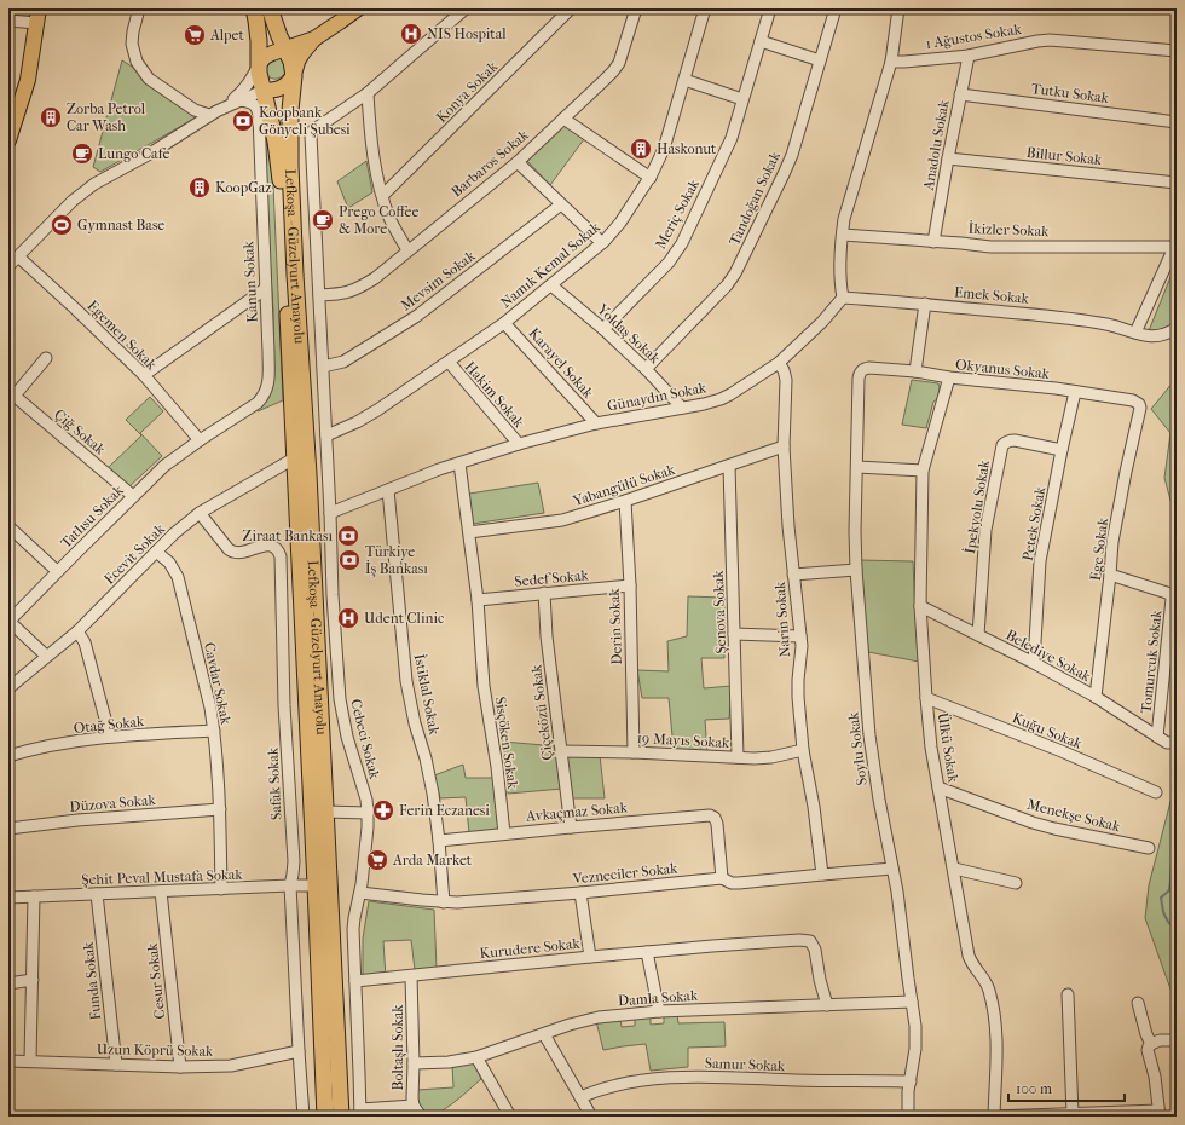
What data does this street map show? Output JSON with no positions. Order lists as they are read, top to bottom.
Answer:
{
  "streets": {
    "highway": ["Lefkoşa - Güzelyurt Anayolu"],
    "street": [
      "1 Ağustos Sokak",
      "Konya Sokak",
      "Tutku Sokak",
      "Anadolu Sokak",
      "Billur Sokak",
      "Barbaros Sokak",
      "Tandoğan Sokak",
      "Meriç Sokak",
      "İkizler Sokak",
      "Namık Kemal Sokak",
      "Mevsim Sokak",
      "Kanun Sokak",
      "Emek Sokak",
      "Yoldaş Sokak",
      "Egemen Sokak",
      "Karayel Sokak",
      "Okyanus Sokak",
      "Hakim Sokak",
      "Günaydın Sokak",
      "Çiğ Sokak",
      "Yabangülü Sokak",
      "İpekyolu Sokak",
      "Tatlısu Sokak",
      "Petek Sokak",
      "Ege Sokak",
      "Ecevit Sokak",
      "Sedef Sokak",
      "Şenova Sokak",
      "Narin Sokak",
      "Derin Sokak",
      "Belediye Sokak",
      "Tomurcuk Sokak",
      "Cavdar Sokak",
      "İstiklal Sokak",
      "Çiçeközü Sokak",
      "Otağ Sokak",
      "Kuğu Sokak",
      "Cebeci Sokak",
      "19 Mayıs Sokak",
      "Sisçöken Sokak",
      "Ülkü Sokak",
      "Soylu Sokak",
      "Safak Sokak",
      "Düzova Sokak",
      "Avkaçmaz Sokak",
      "Menekşe Sokak",
      "Vezneciler Sokak",
      "Şehit Peval Mustafa Sokak",
      "Kurudere Sokak",
      "Funda Sokak",
      "Cesur Sokak",
      "Damla Sokak",
      "Boltaşlı Sokak",
      "Uzun Köprü Sokak",
      "Samur Sokak"
    ]
  },
  "crossings": [
    ["1 Ağustos Sokak", "Anadolu Sokak"],
    ["Tutku Sokak", "Anadolu Sokak"],
    ["Anadolu Sokak", "Billur Sokak"],
    ["Anadolu Sokak", "İkizler Sokak"],
    ["Barbaros Sokak", "Cebeci Sokak"],
    ["Tandoğan Sokak", "Yoldaş Sokak"],
    ["Meriç Sokak", "Yoldaş Sokak"],
    ["Lefkoşa - Güzelyurt Anayolu", "Ecevit Sokak"],
    ["Lefkoşa - Güzelyurt Anayolu", "Şehit Peval Mustafa Sokak"],
    ["Namık Kemal Sokak", "Yoldaş Sokak"],
    ["Namık Kemal Sokak", "Karayel Sokak"],
    ["Namık Kemal Sokak", "Hakim Sokak"],
    ["Namık Kemal Sokak", "Cebeci Sokak"],
    ["Mevsim Sokak", "Cebeci Sokak"],
    ["Kanun Sokak", "Egemen Sokak"],
    ["Kanun Sokak", "Tatlısu Sokak"],
    ["Emek Sokak", "Günaydın Sokak"],
    ["Yoldaş Sokak", "Günaydın Sokak"],
    ["Egemen Sokak", "Tatlısu Sokak"],
    ["Karayel Sokak", "Günaydın Sokak"],
    ["Okyanus Sokak", "Petek Sokak"],
    ["Okyanus Sokak", "Ege Sokak"],
    ["Okyanus Sokak", "Ülkü Sokak"],
    ["Okyanus Sokak", "Soylu Sokak"],
    ["Hakim Sokak", "Günaydın Sokak"],
    ["Günaydın Sokak", "Narin Sokak"],
    ["Günaydın Sokak", "İstiklal Sokak"],
    ["Günaydın Sokak", "Cebeci Sokak"],
    ["Çiğ Sokak", "Tatlısu Sokak"],
    ["Yabangülü Sokak", "Şenova Sokak"],
    ["Yabangülü Sokak", "Narin Sokak"],
    ["Yabangülü Sokak", "Derin Sokak"],
    ["İpekyolu Sokak", "Petek Sokak"],
    ["İpekyolu Sokak", "Belediye Sokak"],
    ["Petek Sokak", "Belediye Sokak"],
    ["Ege Sokak", "Belediye Sokak"],
    ["Ege Sokak", "Tomurcuk Sokak"],
    ["Ecevit Sokak", "Cavdar Sokak"],
    ["Ecevit Sokak", "Safak Sokak"],
    ["Sedef Sokak", "Derin Sokak"],
    ["Sedef Sokak", "Çiçeközü Sokak"],
    ["Sedef Sokak", "Sisçöken Sokak"],
    ["Şenova Sokak", "19 Mayıs Sokak"],
    ["Narin Sokak", "19 Mayıs Sokak"],
    ["Narin Sokak", "Vezneciler Sokak"],
    ["Derin Sokak", "19 Mayıs Sokak"],
    ["Belediye Sokak", "Tomurcuk Sokak"],
    ["Belediye Sokak", "Ülkü Sokak"],
    ["Cavdar Sokak", "Otağ Sokak"],
    ["Cavdar Sokak", "Düzova Sokak"],
    ["Cavdar Sokak", "Şehit Peval Mustafa Sokak"],
    ["İstiklal Sokak", "Avkaçmaz Sokak"],
    ["İstiklal Sokak", "Vezneciler Sokak"],
    ["Çiçeközü Sokak", "19 Mayıs Sokak"],
    ["Çiçeközü Sokak", "Avkaçmaz Sokak"],
    ["Kuğu Sokak", "Ülkü Sokak"],
    ["Cebeci Sokak", "Vezneciler Sokak"],
    ["Cebeci Sokak", "Kurudere Sokak"],
    ["Sisçöken Sokak", "Avkaçmaz Sokak"],
    ["Ülkü Sokak", "Menekşe Sokak"],
    ["Soylu Sokak", "Vezneciler Sokak"],
    ["Soylu Sokak", "Damla Sokak"],
    ["Soylu Sokak", "Samur Sokak"],
    ["Safak Sokak", "Şehit Peval Mustafa Sokak"],
    ["Safak Sokak", "Uzun Köprü Sokak"],
    ["Avkaçmaz Sokak", "Vezneciler Sokak"],
    ["Şehit Peval Mustafa Sokak", "Funda Sokak"],
    ["Şehit Peval Mustafa Sokak", "Cesur Sokak"],
    ["Kurudere Sokak", "Damla Sokak"],
    ["Kurudere Sokak", "Boltaşlı Sokak"],
    ["Funda Sokak", "Uzun Köprü Sokak"],
    ["Cesur Sokak", "Uzun Köprü Sokak"],
    ["Damla Sokak", "Boltaşlı Sokak"]
  ],
  "places": {
    "hospital": ["NIS Hospital", "Udent Clinic"],
    "supermarket": ["Alpet", "Arda Market"],
    "building": ["Zorba Petrol Car Wash", "Haskonut", "KoopGaz"],
    "bank": ["Koopbank Gönyeli Şubesi", "Ziraat Bankası", "Türkiye İş Bankası"],
    "cafe": ["Lungo Cafe", "Prego Coffee & More"],
    "sports": ["Gymnast Base"],
    "pharmacy": ["Ferin Eczanesi"]
  },
  "scale_bar": "100 m"
}
